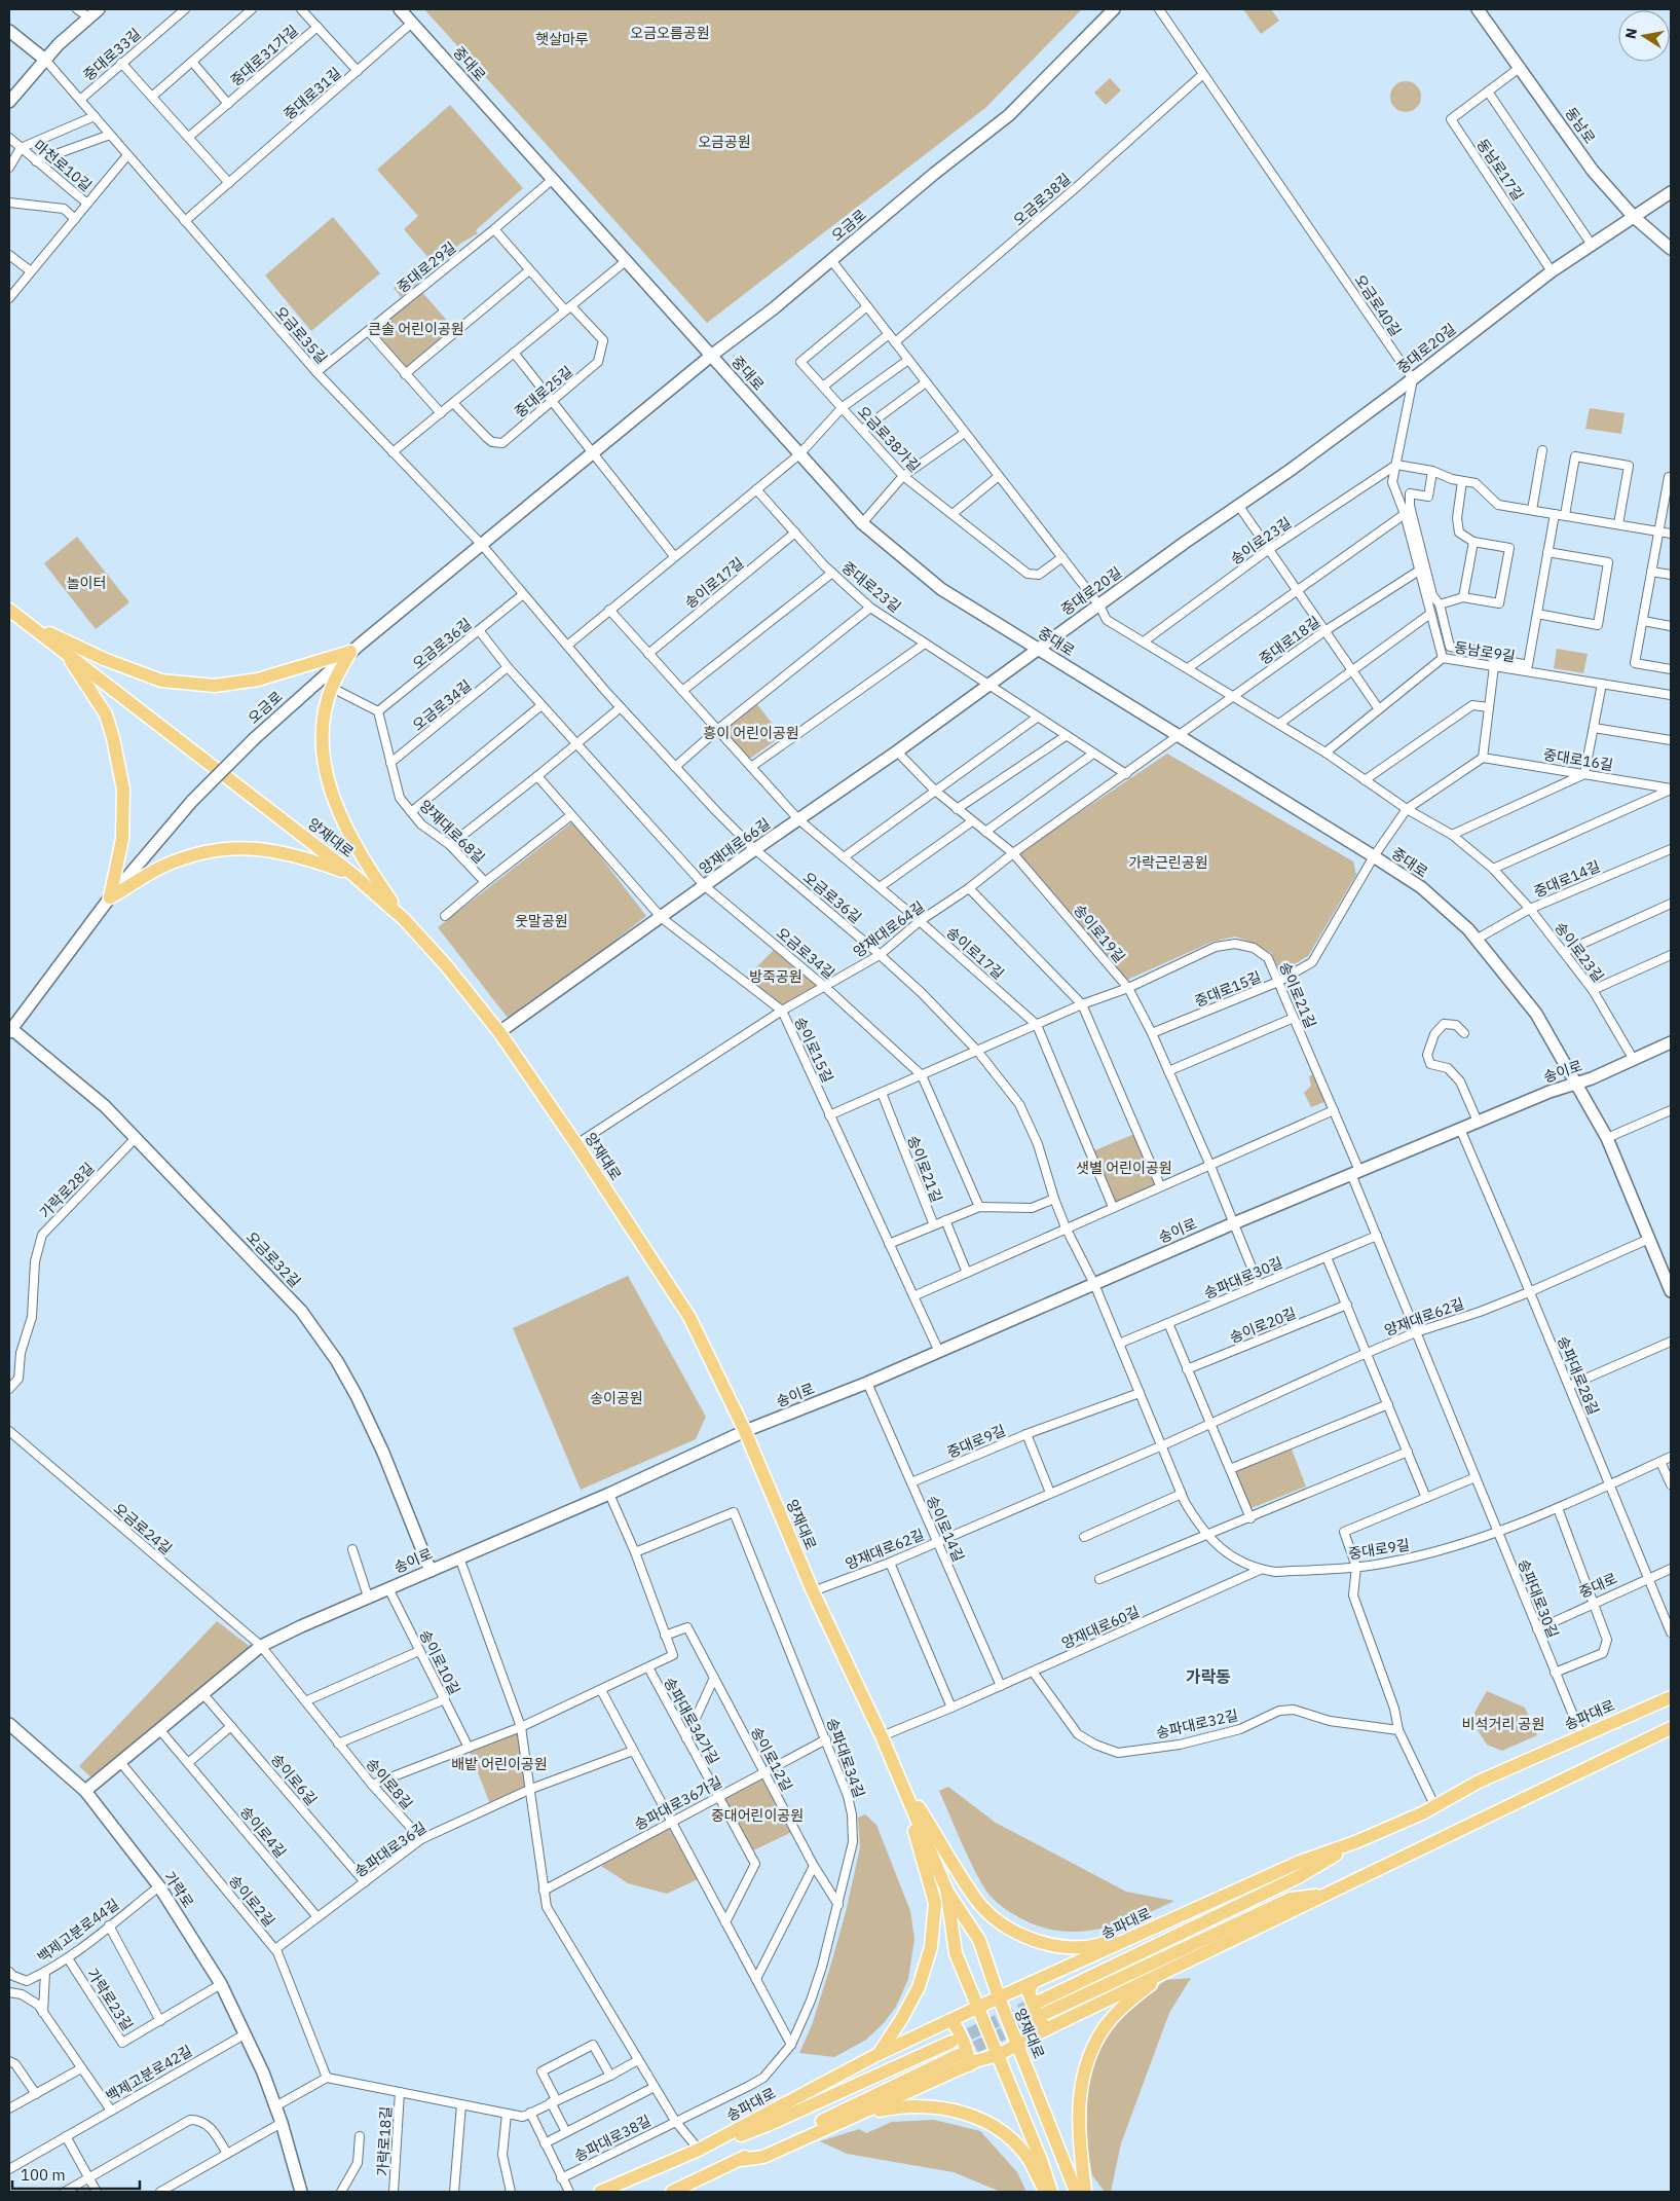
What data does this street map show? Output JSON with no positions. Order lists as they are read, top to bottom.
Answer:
{
  "streets": {
    "main road": ["양재대로", "송파대로"],
    "street": [
      "중대로33길",
      "중대로31가길",
      "중대로",
      "중대로31길",
      "동남로",
      "마천로10길",
      "동남로17길",
      "오금로38길",
      "오금로",
      "중대로29길",
      "오금로40길",
      "오금로35길",
      "중대로20길",
      "중대로25길",
      "오금로38가길",
      "송이로23길",
      "송이로17길",
      "중대로23길",
      "중대로18길",
      "오금로36길",
      "동남로9길",
      "오금로34길",
      "중대로16길",
      "양재대로68길",
      "양재대로66길",
      "중대로14길",
      "양재대로64길",
      "송이로19길",
      "중대로15길",
      "송이로21길",
      "송이로15길",
      "송이로",
      "가락로28길",
      "오금로32길",
      "송파대로30길",
      "양재대로62길",
      "송이로20길",
      "송파대로28길",
      "중대로9길",
      "오금로24길",
      "송이로14길",
      "양재대로60길",
      "송이로10길",
      "송파대로34가길",
      "송파대로32길",
      "송파대로34길",
      "송이로12길",
      "송이로6길",
      "송이로8길",
      "송파대로36가길",
      "송이로4길",
      "송파대로36길",
      "가락로",
      "송이로2길",
      "백제고분로44길",
      "가락로23길",
      "백제고분로42길",
      "송파대로38길",
      "가락로18길"
    ]
  },
  "crossings": [
    ["중대로33길", "오금로35길"],
    ["중대로31가길", "중대로31길"],
    ["중대로", "중대로31길"],
    ["중대로", "오금로"],
    ["중대로", "중대로29길"],
    ["중대로", "중대로20길"],
    ["중대로", "중대로18길"],
    ["중대로", "양재대로66길"],
    ["중대로", "중대로14길"],
    ["중대로", "양재대로64길"],
    ["중대로", "중대로15길"],
    ["중대로", "송이로"],
    ["중대로", "송파대로30길"],
    ["중대로", "양재대로62길"],
    ["중대로", "송파대로28길"],
    ["중대로31길", "오금로35길"],
    ["동남로", "동남로17길"],
    ["동남로", "중대로20길"],
    ["동남로17길", "중대로20길"],
    ["오금로38길", "오금로40길"],
    ["오금로", "오금로35길"],
    ["오금로", "오금로36길"],
    ["오금로", "오금로32길"],
    ["중대로29길", "오금로35길"],
    ["중대로29길", "중대로25길"],
    ["오금로40길", "중대로20길"],
    ["오금로35길", "오금로36길"],
    ["중대로20길", "송이로23길"],
    ["중대로20길", "양재대로66길"],
    ["송이로23길", "중대로18길"],
    ["송이로23길", "동남로9길"],
    ["송이로23길", "중대로14길"],
    ["송이로23길", "송이로"],
    ["송이로17길", "중대로23길"],
    ["송이로17길", "양재대로66길"],
    ["송이로17길", "양재대로64길"],
    ["송이로17길", "송이로21길"],
    ["중대로23길", "양재대로66길"],
    ["중대로18길", "양재대로64길"],
    ["오금로36길", "오금로34길"],
    ["오금로36길", "양재대로68길"],
    ["오금로36길", "양재대로66길"],
    ["오금로36길", "양재대로64길"],
    ["오금로36길", "송이로21길"],
    ["오금로36길", "송이로"],
    ["오금로36길", "중대로9길"],
    ["오금로34길", "양재대로68길"],
    ["오금로34길", "양재대로66길"],
    ["오금로34길", "양재대로64길"],
    ["오금로34길", "송이로21길"],
    ["양재대로68길", "송이로15길"],
    ["양재대로", "양재대로66길"],
    ["양재대로", "양재대로64길"],
    ["양재대로", "송이로"],
    ["양재대로", "양재대로62길"],
    ["양재대로", "양재대로60길"],
    ["양재대로", "송파대로"],
    ["양재대로66길", "송이로19길"],
    ["양재대로66길", "송이로15길"],
    ["양재대로64길", "송이로19길"],
    ["양재대로64길", "송이로15길"],
    ["송이로19길", "중대로15길"],
    ["송이로19길", "송이로21길"],
    ["송이로19길", "송이로"],
    ["중대로15길", "송이로21길"],
    ["송이로21길", "송이로15길"],
    ["송이로21길", "송이로"],
    ["송이로21길", "송파대로30길"],
    ["송이로15길", "송이로"],
    ["송이로", "오금로32길"],
    ["송이로", "송파대로30길"],
    ["송이로", "송파대로28길"],
    ["송이로", "중대로9길"],
    ["송이로", "오금로24길"],
    ["송이로", "송이로14길"],
    ["송이로", "송이로10길"],
    ["송이로", "송이로6길"],
    ["송이로", "송이로8길"],
    ["송이로", "송이로4길"],
    ["송이로", "가락로"],
    ["송이로", "송이로2길"],
    ["가락로28길", "오금로32길"],
    ["송파대로30길", "양재대로62길"],
    ["송파대로30길", "중대로9길"],
    ["송파대로30길", "송파대로"],
    ["양재대로62길", "송파대로28길"],
    ["양재대로62길", "중대로9길"],
    ["양재대로62길", "송이로14길"],
    ["송파대로28길", "중대로9길"],
    ["중대로9길", "송이로14길"],
    ["중대로9길", "양재대로60길"],
    ["오금로24길", "송이로8길"],
    ["송이로14길", "양재대로60길"],
    ["양재대로60길", "송파대로32길"],
    ["송파대로34가길", "송파대로36가길"],
    ["송파대로34길", "송이로12길"],
    ["송파대로34길", "송파대로36가길"],
    ["송파대로34길", "송파대로38길"],
    ["송이로12길", "송파대로36가길"],
    ["송이로6길", "송파대로36길"],
    ["송이로8길", "송파대로36길"],
    ["송이로4길", "송파대로36길"],
    ["송파대로36길", "송이로2길"],
    ["가락로", "백제고분로44길"],
    ["가락로", "가락로23길"],
    ["가락로", "백제고분로42길"],
    ["백제고분로44길", "가락로23길"]
  ],
  "districts": ["가락동"],
  "parks": [
    "오금오름공원",
    "햇살마루",
    "오금공원",
    "큰솔 어린이공원",
    "놀이터",
    "흥이 어린이공원",
    "가락근린공원",
    "웃말공원",
    "방죽공원",
    "샛별 어린이공원",
    "송이공원",
    "비석거리 공원",
    "배밭 어린이공원",
    "중대어린이공원"
  ],
  "scale_bar": "100 m",
  "north": "left"
}
